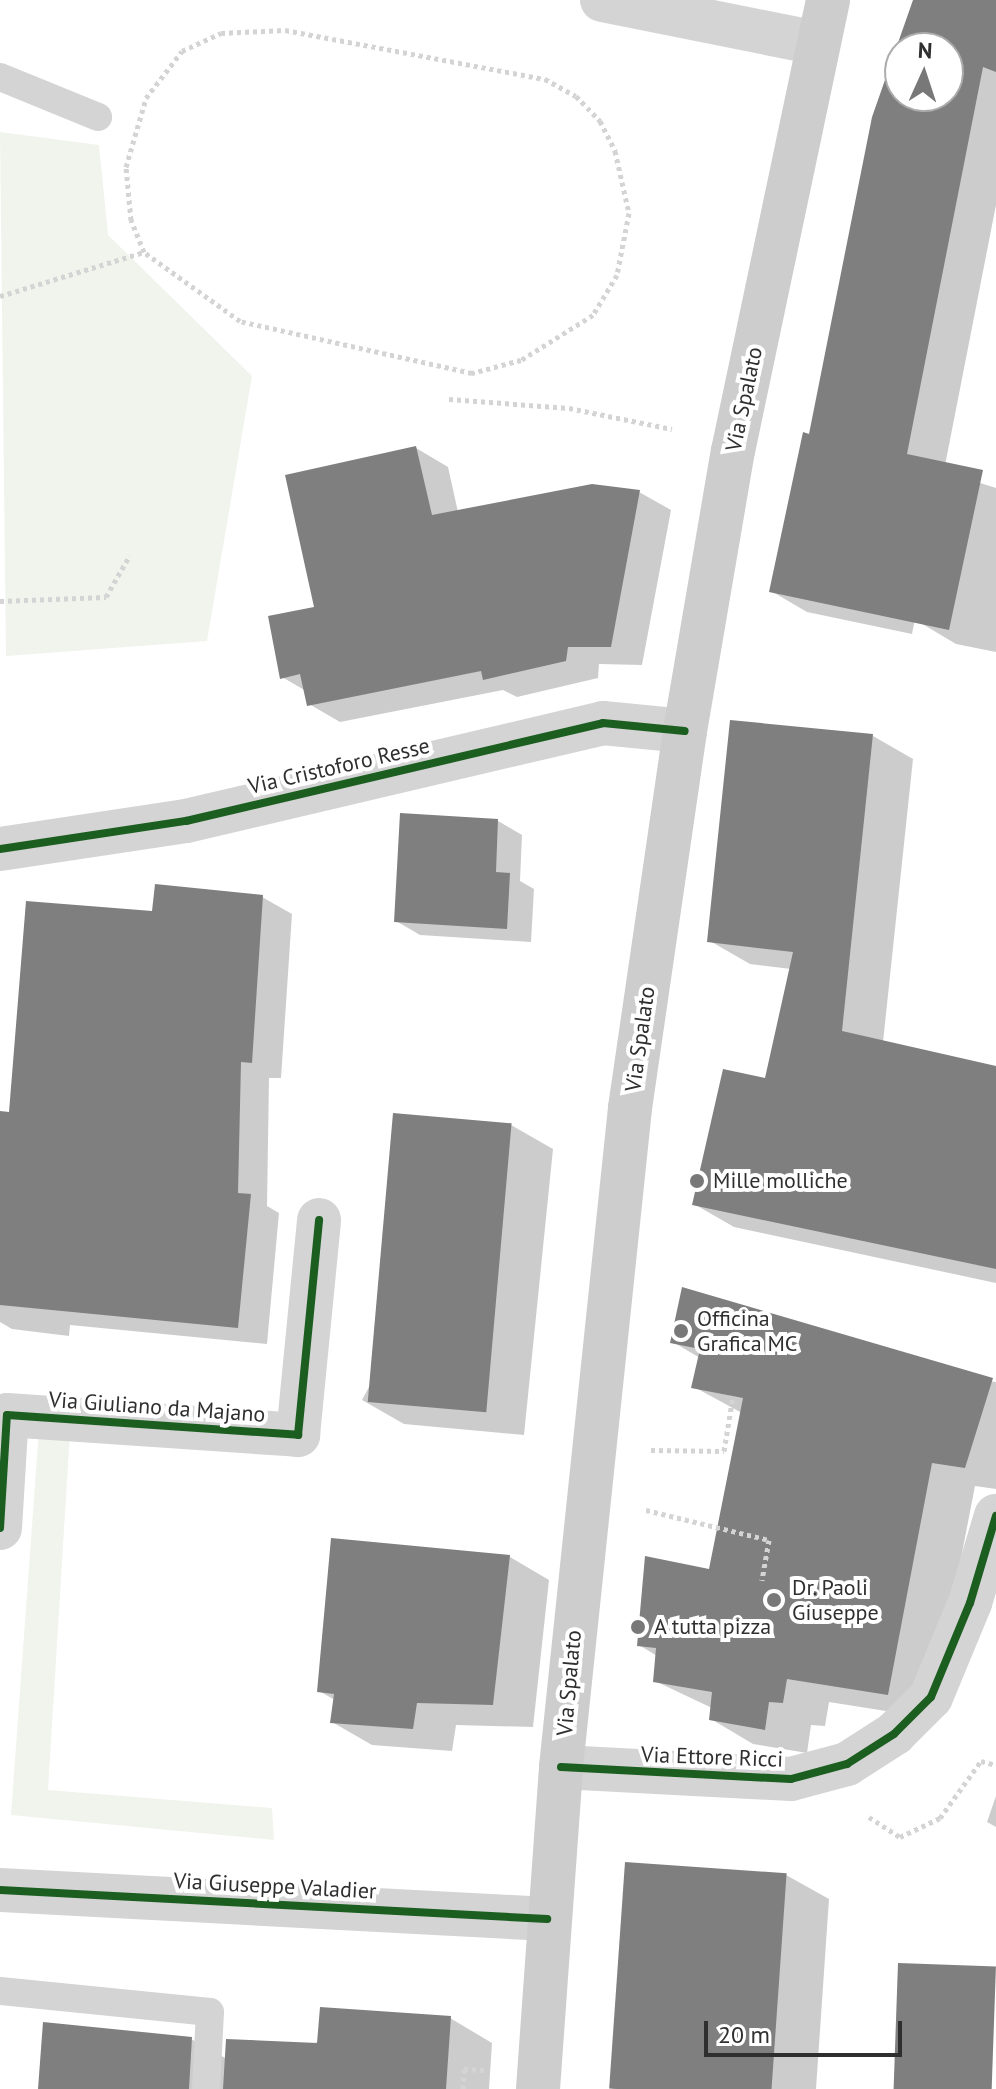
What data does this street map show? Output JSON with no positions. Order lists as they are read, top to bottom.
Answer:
{
  "streets": {
    "main road": ["Via Spalato"],
    "street": [
      "Via Cristoforo Resse",
      "Via Giuliano da Majano",
      "Via Ettore Ricci",
      "Via Giuseppe Valadier"
    ]
  },
  "crossings": [
    ["Via Spalato", "Via Cristoforo Resse"],
    ["Via Spalato", "Via Ettore Ricci"],
    ["Via Spalato", "Via Giuseppe Valadier"]
  ],
  "places": [
    "Mille molliche",
    "Officina Grafica MC",
    "Dr. Paoli Giuseppe",
    "A tutta pizza"
  ],
  "scale_bar": "20 m",
  "north": "top"
}
